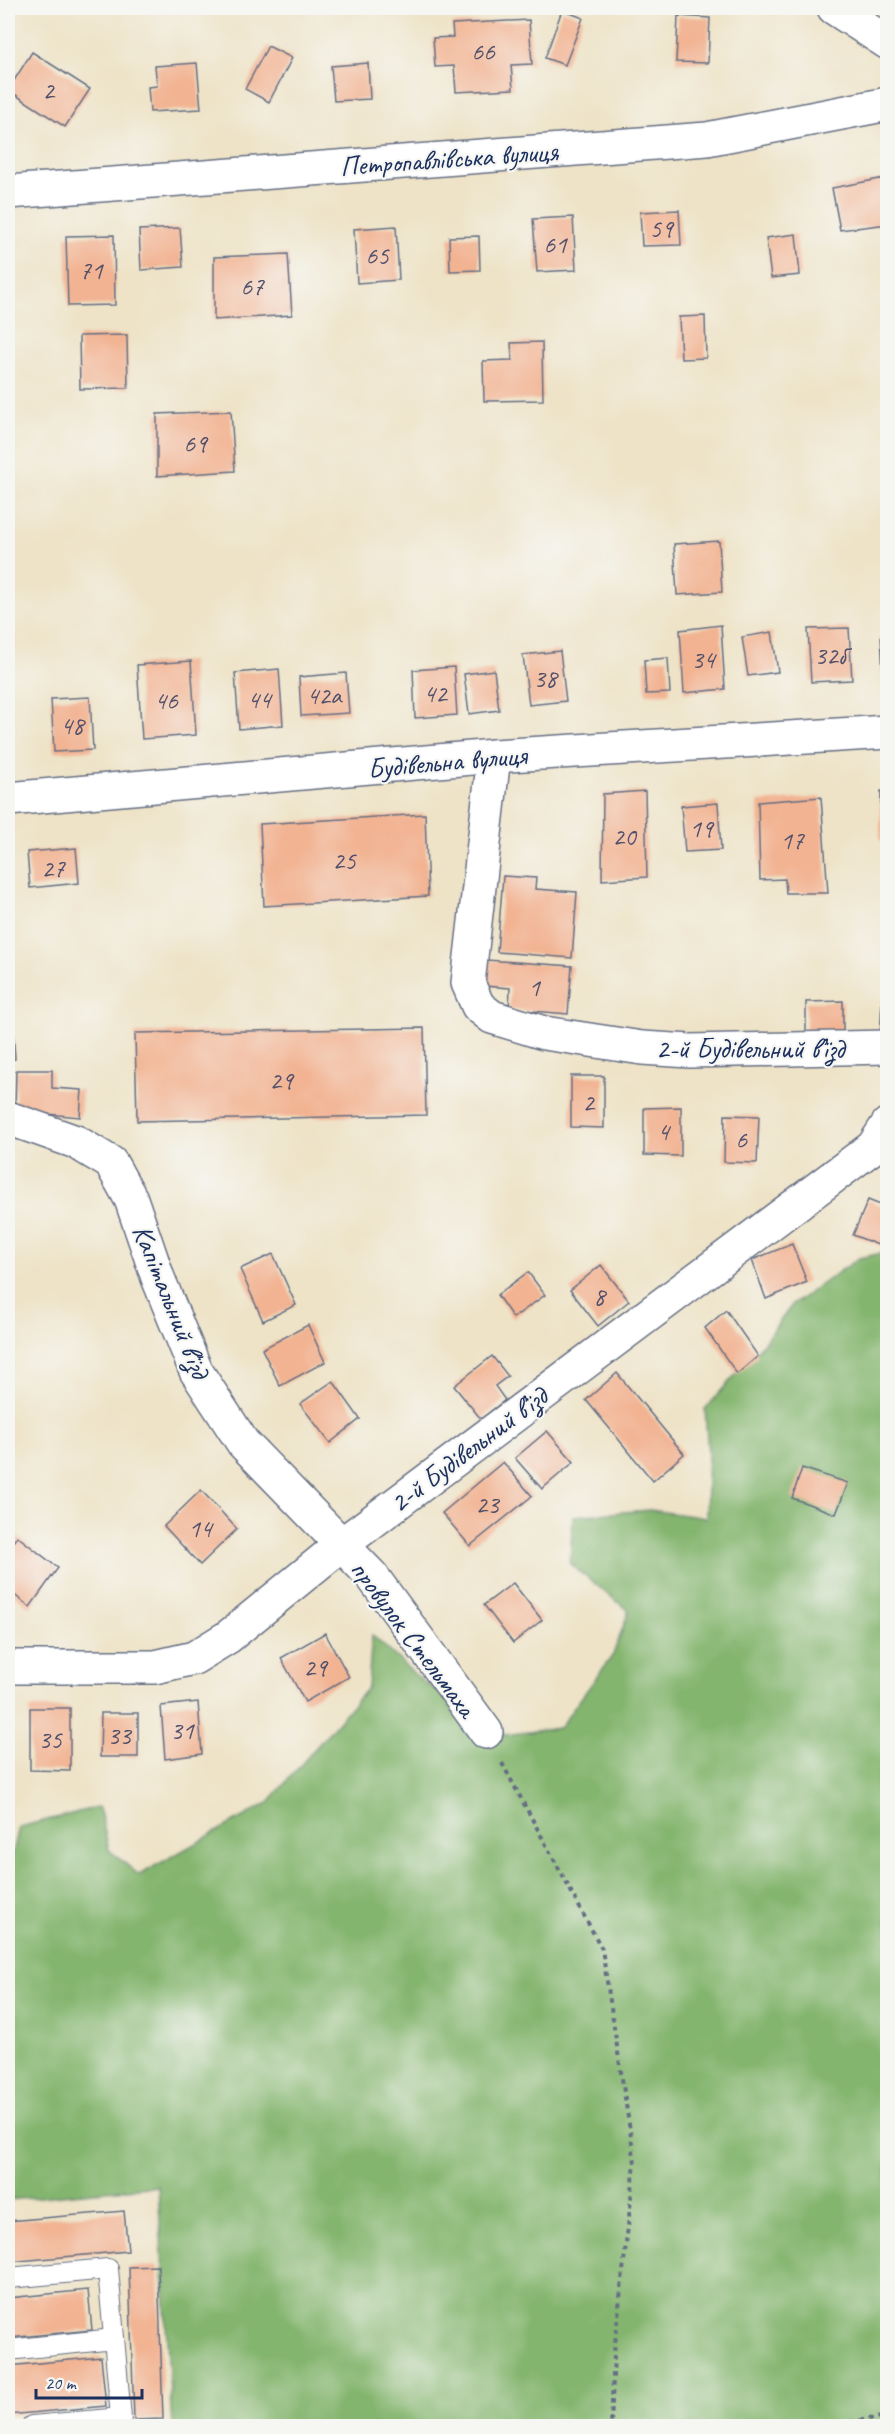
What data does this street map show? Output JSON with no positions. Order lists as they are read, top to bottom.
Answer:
{
  "streets": {
    "street": [
      "Петропавлівська вулиця",
      "Будівельна вулиця",
      "2-й Будівельний в’їзд",
      "Капітальний в'їзд",
      "провулок Стельмаха"
    ]
  },
  "crossings": [
    ["Будівельна вулиця", "2-й Будівельний в’їзд"],
    ["2-й Будівельний в’їзд", "Капітальний в'їзд"],
    ["2-й Будівельний в’їзд", "провулок Стельмаха"],
    ["Капітальний в'їзд", "провулок Стельмаха"]
  ],
  "house_numbers": [
    "66",
    "2",
    "59",
    "61",
    "65",
    "71",
    "67",
    "69",
    "32б",
    "34",
    "38",
    "42",
    "42а",
    "44",
    "46",
    "48",
    "19",
    "20",
    "17",
    "25",
    "27",
    "1",
    "29",
    "2",
    "4",
    "6",
    "8",
    "23",
    "14",
    "29",
    "31",
    "33",
    "35"
  ],
  "scale_bar": "20 m"
}
